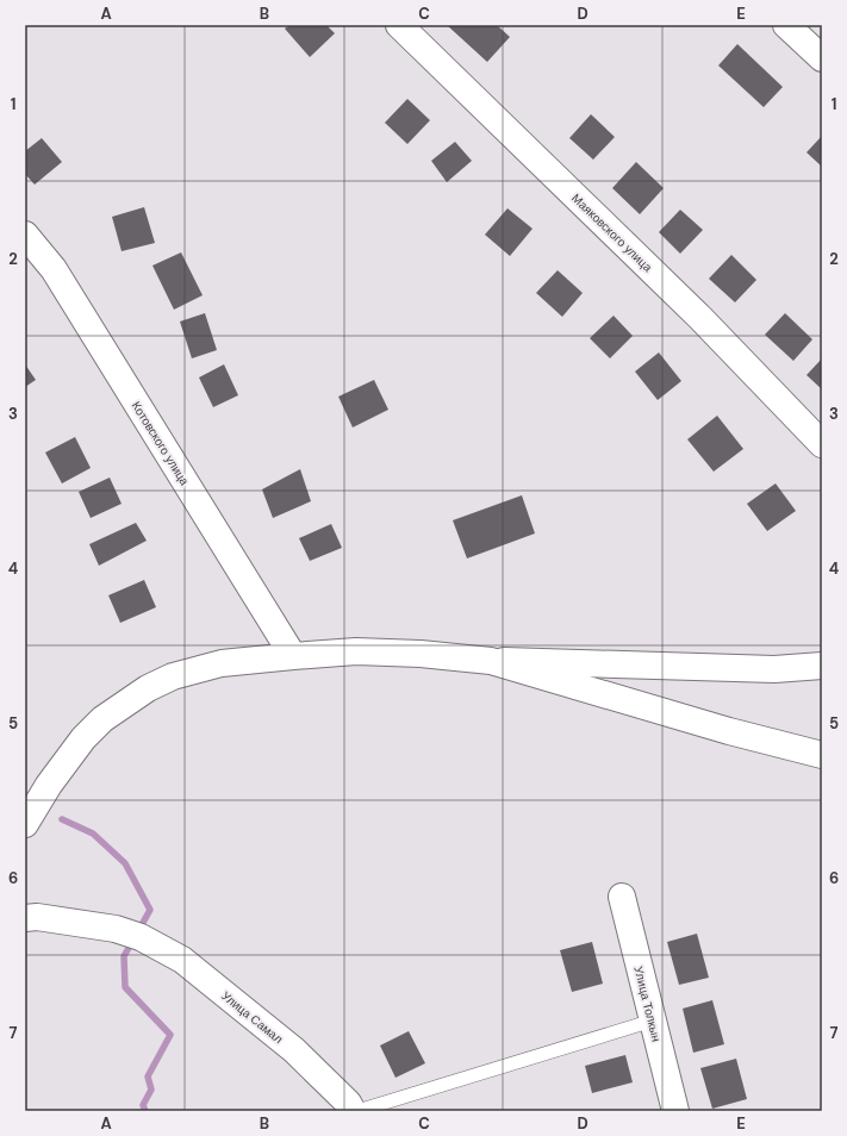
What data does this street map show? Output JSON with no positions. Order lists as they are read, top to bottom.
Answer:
{
  "streets": {
    "street": [
      "Маяковского улица",
      "Котовского улица",
      "Улица Толкын",
      "Улица Самал"
    ]
  },
  "grid": {
    "columns": [
      "A",
      "B",
      "C",
      "D",
      "E"
    ],
    "rows": [
      "1",
      "2",
      "3",
      "4",
      "5",
      "6",
      "7"
    ]
  }
}
